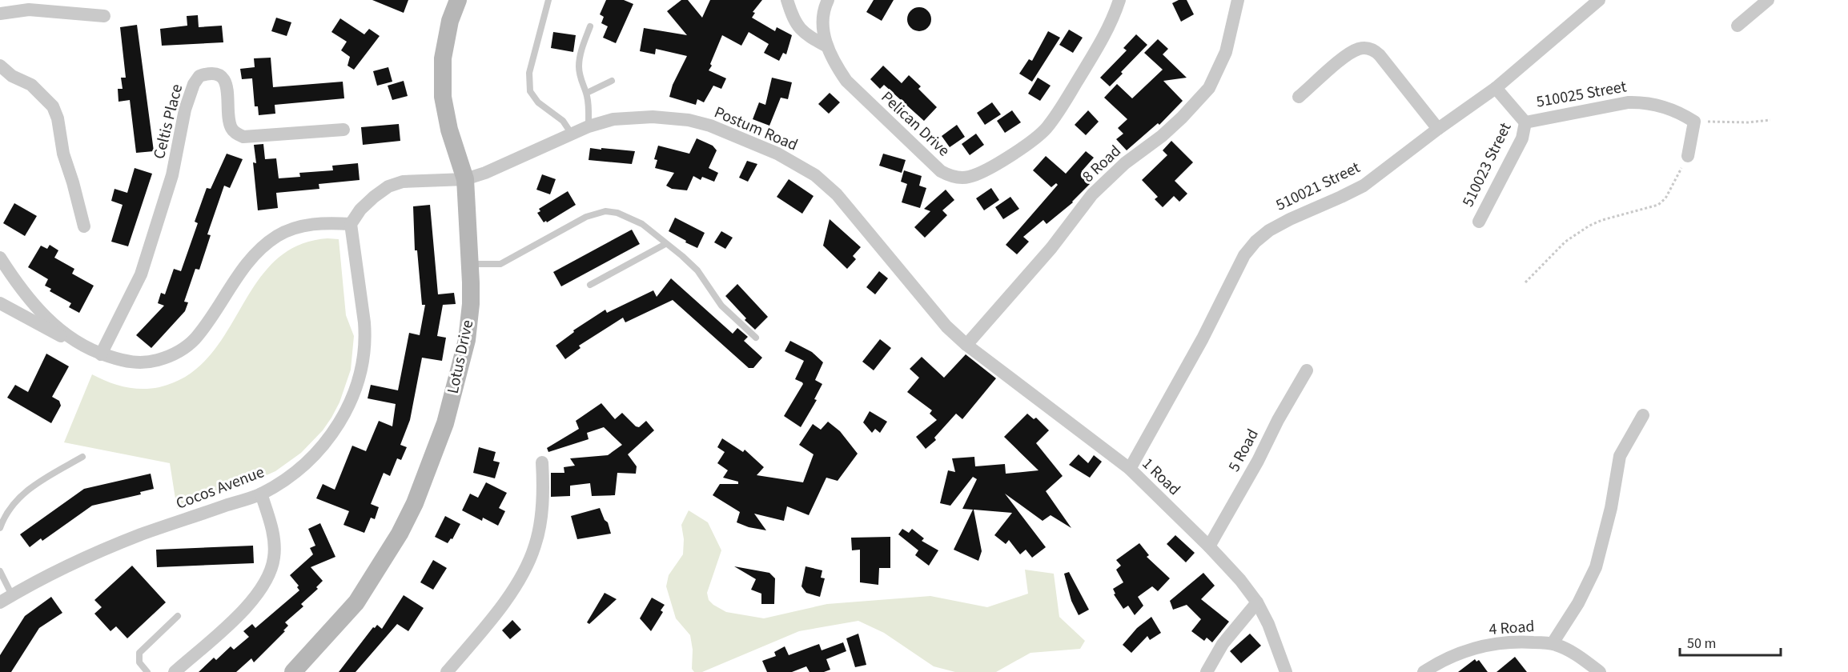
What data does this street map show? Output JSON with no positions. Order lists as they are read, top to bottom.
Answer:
{
  "streets": {
    "street": [
      "510025 Street",
      "Celtis Place",
      "Pelican Drive",
      "Postum Road",
      "8 Road",
      "510023 Street",
      "510021 Street",
      "Lotus Drive",
      "5 Road",
      "1 Road",
      "Cocos Avenue",
      "4 Road"
    ]
  },
  "crossings": [
    ["510025 Street", "510023 Street"],
    ["510025 Street", "510021 Street"],
    ["Postum Road", "8 Road"],
    ["Postum Road", "Lotus Drive"],
    ["Postum Road", "1 Road"],
    ["8 Road", "1 Road"],
    ["510021 Street", "1 Road"],
    ["5 Road", "1 Road"]
  ],
  "scale_bar": "50 m"
}
